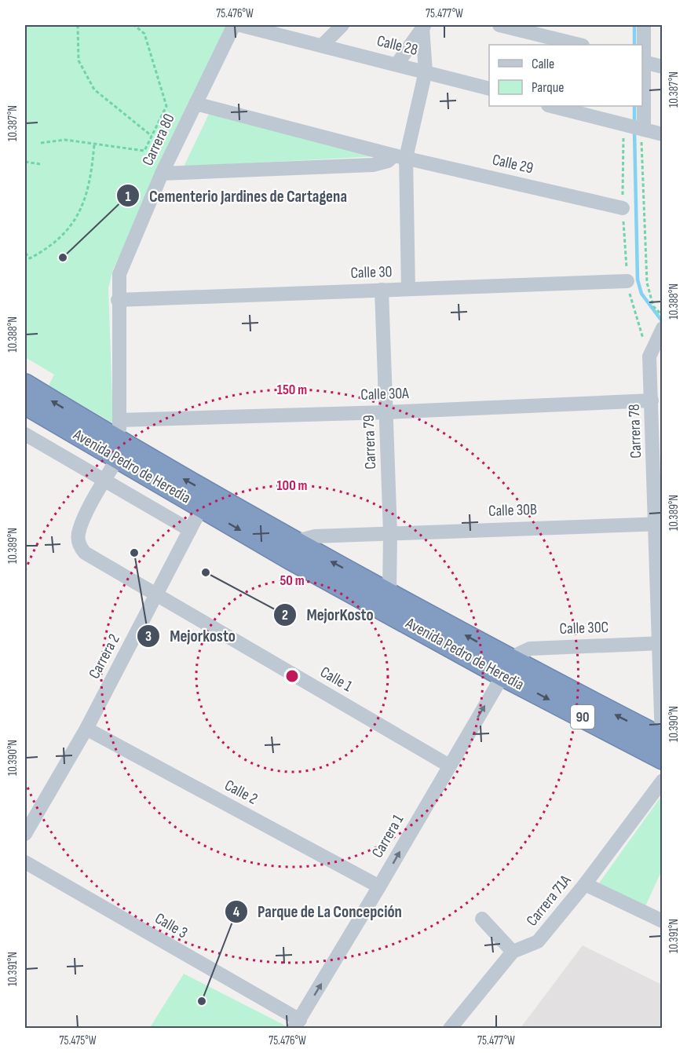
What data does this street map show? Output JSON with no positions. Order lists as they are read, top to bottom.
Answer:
{
  "streets": {
    "highway": ["Avenida Pedro de Heredia", "90"],
    "street": [
      "Calle 28",
      "Carrera 80",
      "Calle 29",
      "Calle 30",
      "Calle 30A",
      "Carrera 78",
      "Carrera 79",
      "Calle 30B",
      "Calle 30C",
      "Carrera 2",
      "Calle 1",
      "Calle 2",
      "Carrera 1",
      "Carrera 71A",
      "Calle 3"
    ]
  },
  "crossings": [
    ["Carrera 80", "Calle 29"],
    ["Carrera 80", "Calle 30"],
    ["Carrera 80", "Calle 30A"],
    ["Carrera 80", "Avenida Pedro de Heredia"],
    ["Carrera 80", "Calle 1"],
    ["Calle 30", "Carrera 79"],
    ["Calle 30A", "Carrera 78"],
    ["Calle 30A", "Carrera 79"],
    ["Carrera 78", "Avenida Pedro de Heredia"],
    ["Carrera 78", "Calle 30B"],
    ["Carrera 78", "Calle 30C"],
    ["Carrera 79", "Avenida Pedro de Heredia"],
    ["Carrera 79", "Calle 30B"],
    ["Avenida Pedro de Heredia", "Calle 30B"],
    ["Avenida Pedro de Heredia", "Calle 30C"],
    ["Avenida Pedro de Heredia", "Carrera 2"],
    ["Avenida Pedro de Heredia", "Calle 1"],
    ["Avenida Pedro de Heredia", "Carrera 1"],
    ["Calle 30C", "Carrera 1"],
    ["Carrera 2", "Calle 1"],
    ["Carrera 2", "Calle 2"],
    ["Calle 1", "Carrera 1"],
    ["Calle 2", "Carrera 1"],
    ["Carrera 1", "Calle 3"]
  ],
  "one_way": ["Carrera 1"],
  "places": [
    "Cementerio Jardines de Cartagena",
    "Mejorkosto",
    "MejorKosto",
    "Parque de La Concepción"
  ],
  "legend": ["Calle", "Parque"],
  "coordinates": [
    "75.476°W",
    "75.477°W",
    "10.387°N",
    "10.388°N",
    "10.389°N",
    "10.390°N",
    "10.391°N",
    "75.475°W"
  ],
  "rings": ["150 m", "100 m", "50 m"]
}
